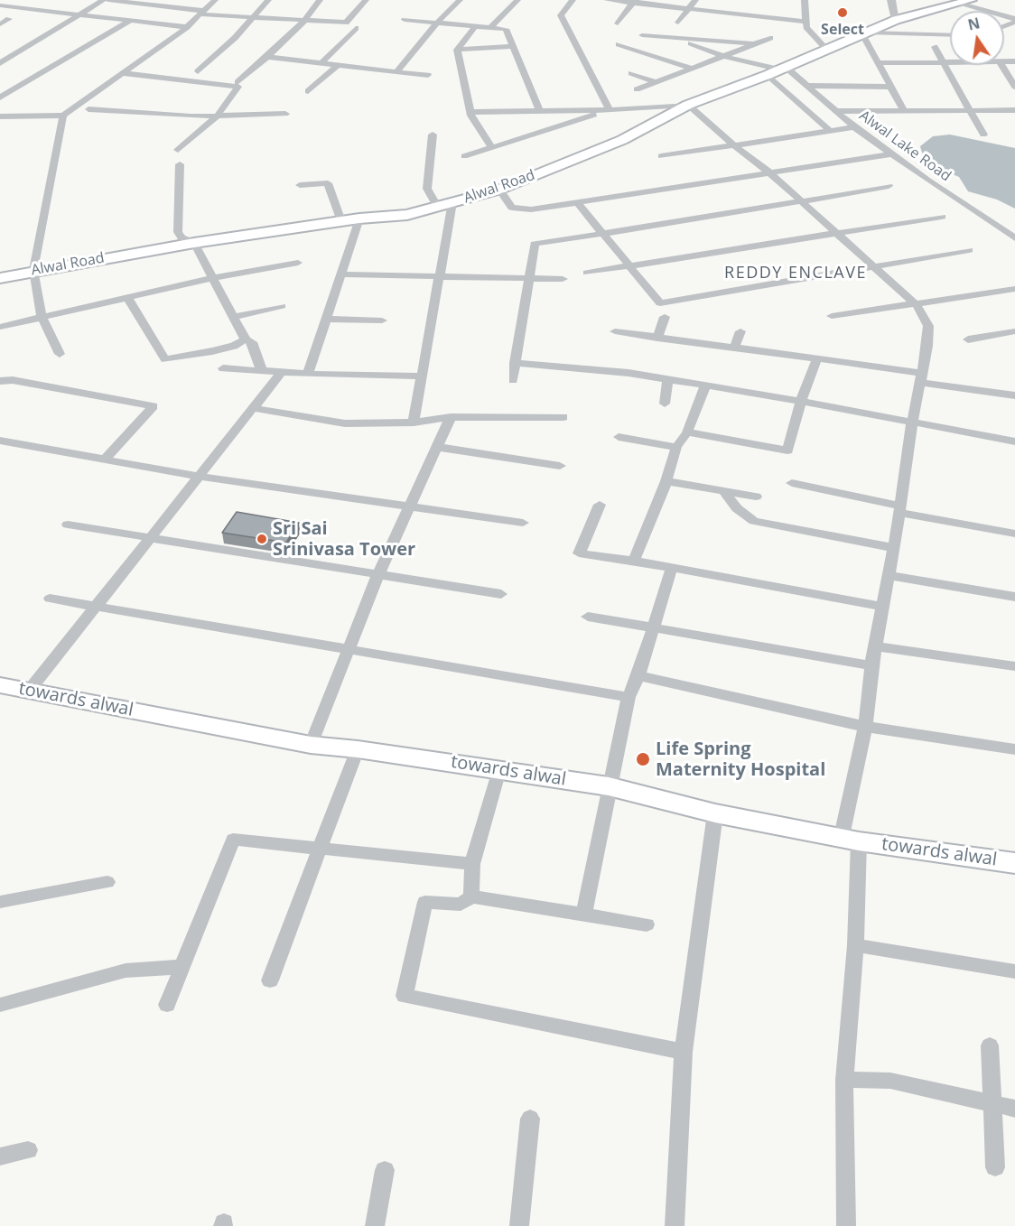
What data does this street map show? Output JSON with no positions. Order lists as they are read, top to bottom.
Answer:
{
  "streets": {
    "main road": ["Alwal Road", "towards alwal"],
    "street": ["Alwal Lake Road"]
  },
  "crossings": [
    ["Alwal Lake Road", "Alwal Road"]
  ],
  "districts": ["REDDY ENCLAVE"],
  "places": ["Select", "Sri Sai Srinivasa Tower", "Life Spring Maternity Hospital"],
  "north": "top"
}
